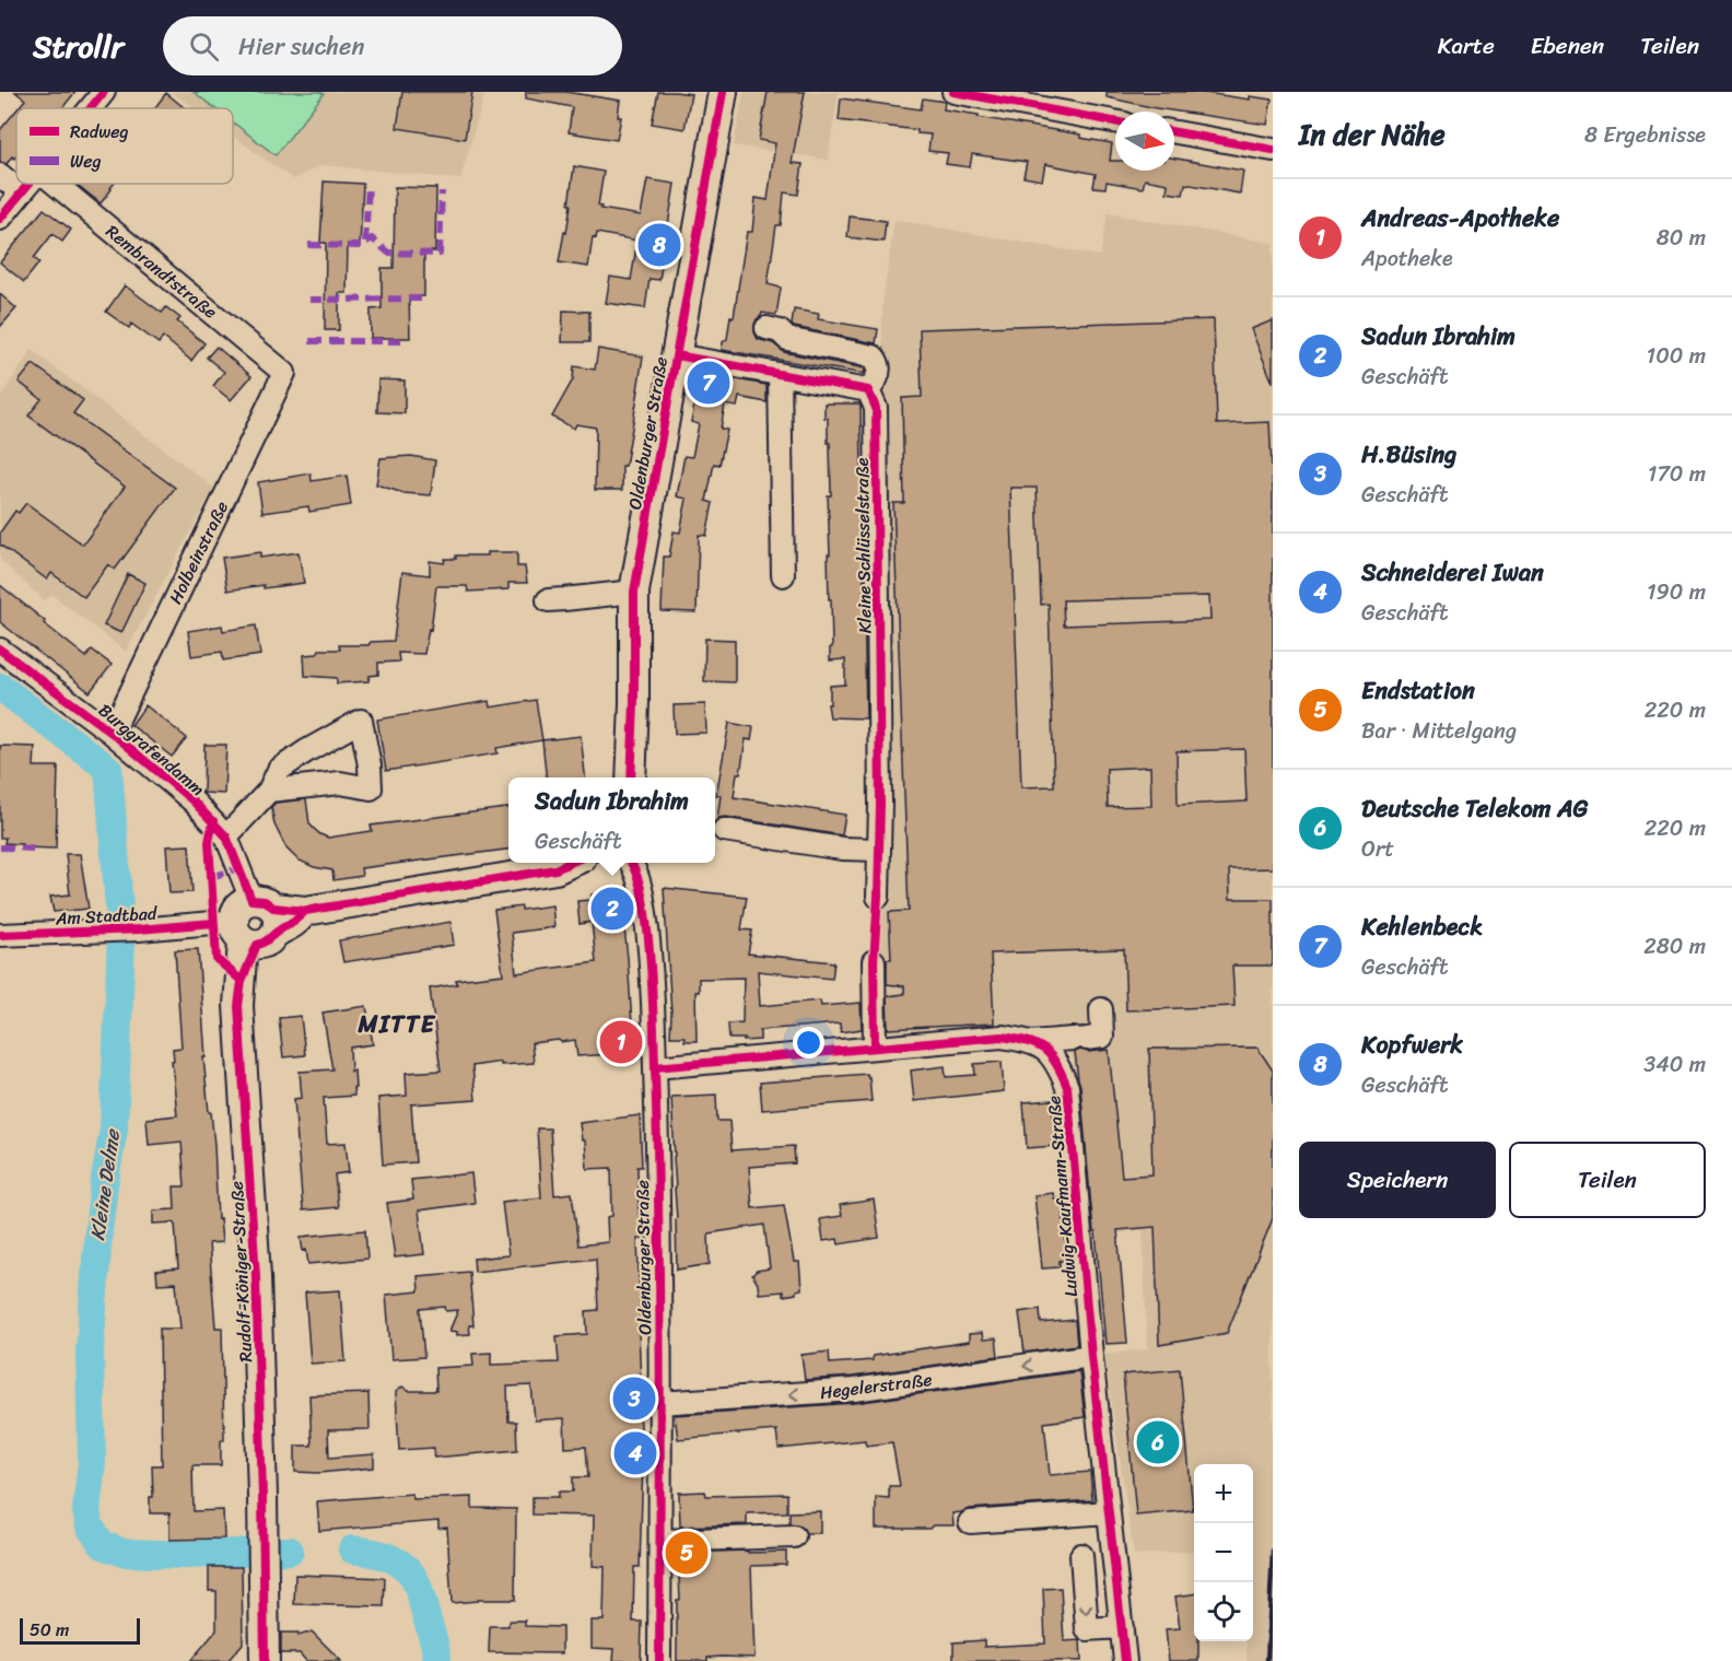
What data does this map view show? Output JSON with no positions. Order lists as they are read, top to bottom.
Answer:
{
  "streets": {
    "main road": ["Oldenburger Straße", "Rudolf-Königer-Straße"],
    "street": [
      "Rembrandtstraße",
      "Kleine Schlüsselstraße",
      "Holbeinstraße",
      "Burggrafendamm",
      "Am Stadtbad",
      "Ludwig-Kaufmann-Straße",
      "Hegelerstraße"
    ]
  },
  "crossings": [
    ["Rembrandtstraße", "Holbeinstraße"],
    ["Oldenburger Straße", "Ludwig-Kaufmann-Straße"],
    ["Oldenburger Straße", "Hegelerstraße"],
    ["Holbeinstraße", "Burggrafendamm"],
    ["Burggrafendamm", "Am Stadtbad"],
    ["Burggrafendamm", "Rudolf-Königer-Straße"],
    ["Am Stadtbad", "Rudolf-Königer-Straße"],
    ["Ludwig-Kaufmann-Straße", "Hegelerstraße"]
  ],
  "districts": ["MITTE"],
  "water": ["Kleine Delme"],
  "legend": ["Radweg", "Weg"],
  "scale_bar": "50 m",
  "north": "right",
  "page": {
    "header": "Strollr",
    "search": "Hier suchen",
    "nav": ["Karte", "Ebenen", "Teilen"],
    "heading": ["In der Nähe", "8 Ergebnisse"],
    "list": [
      {
        "mark": "1",
        "name": "Andreas-Apotheke",
        "note": "Apotheke",
        "value": "80 m"
      },
      {
        "mark": "2",
        "name": "Sadun Ibrahim",
        "note": "Geschäft",
        "value": "100 m"
      },
      {
        "mark": "3",
        "name": "H.Büsing",
        "note": "Geschäft",
        "value": "170 m"
      },
      {
        "mark": "4",
        "name": "Schneiderei Iwan",
        "note": "Geschäft",
        "value": "190 m"
      },
      {
        "mark": "5",
        "name": "Endstation",
        "note": "Bar · Mittelgang",
        "value": "220 m"
      },
      {
        "mark": "6",
        "name": "Deutsche Telekom AG",
        "note": "Ort",
        "value": "220 m"
      },
      {
        "mark": "7",
        "name": "Kehlenbeck",
        "note": "Geschäft",
        "value": "280 m"
      },
      {
        "mark": "8",
        "name": "Kopfwerk",
        "note": "Geschäft",
        "value": "340 m"
      }
    ],
    "pins": [
      "8",
      "7",
      "2",
      "1",
      "3",
      "6",
      "4",
      "5"
    ],
    "popup": ["Sadun Ibrahim", "Geschäft"],
    "buttons": ["Speichern", "Teilen"],
    "map_buttons": ["+", "−"],
    "scale": "50 m"
  }
}
